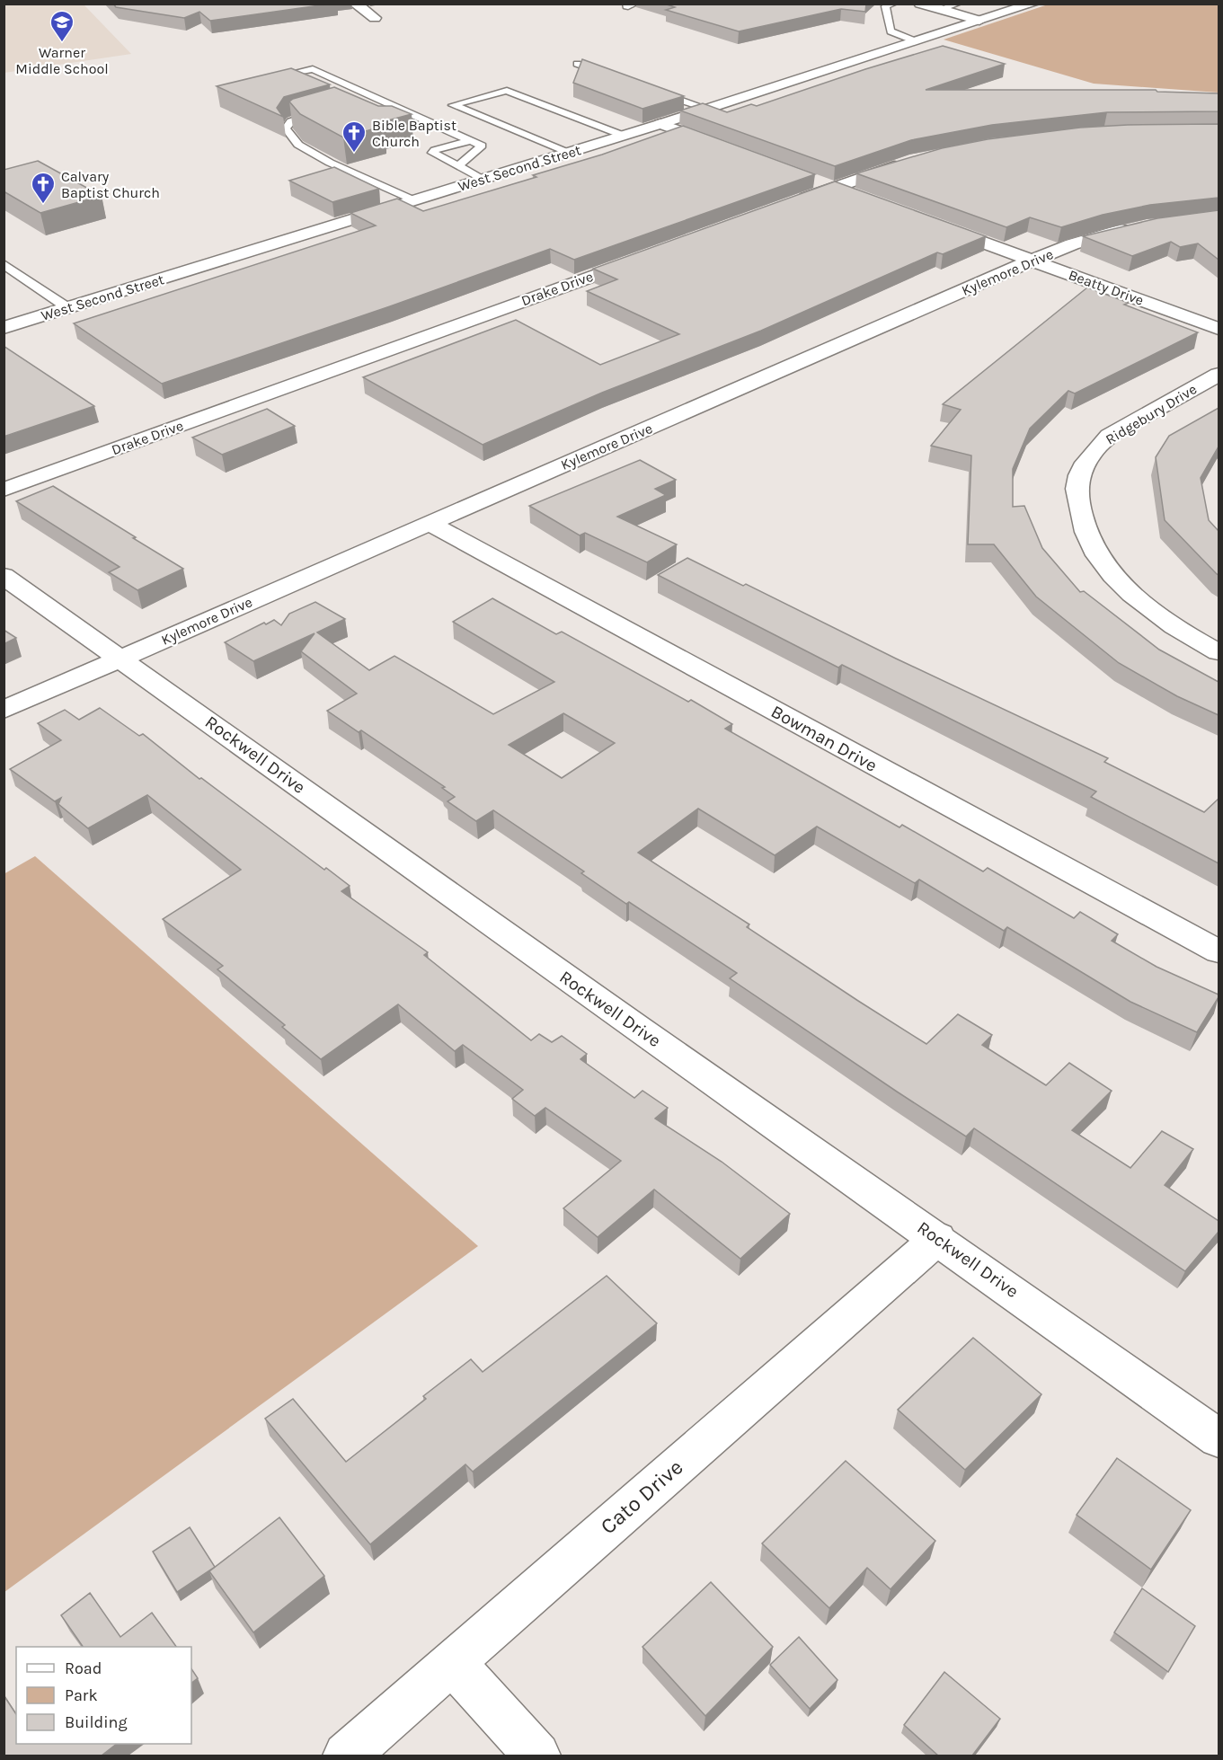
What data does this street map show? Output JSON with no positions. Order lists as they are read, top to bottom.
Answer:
{
  "streets": {
    "street": [
      "West Second Street",
      "Kylemore Drive",
      "Beatty Drive",
      "Drake Drive",
      "Ridgebury Drive",
      "Bowman Drive",
      "Rockwell Drive",
      "Cato Drive"
    ]
  },
  "crossings": [
    ["Kylemore Drive", "Beatty Drive"],
    ["Kylemore Drive", "Bowman Drive"],
    ["Kylemore Drive", "Rockwell Drive"],
    ["Rockwell Drive", "Cato Drive"]
  ],
  "places": {
    "school or university": ["Warner Middle School"],
    "church": ["Bible Baptist Church", "Calvary Baptist Church"]
  },
  "legend": ["Road", "Park", "Building"]
}
